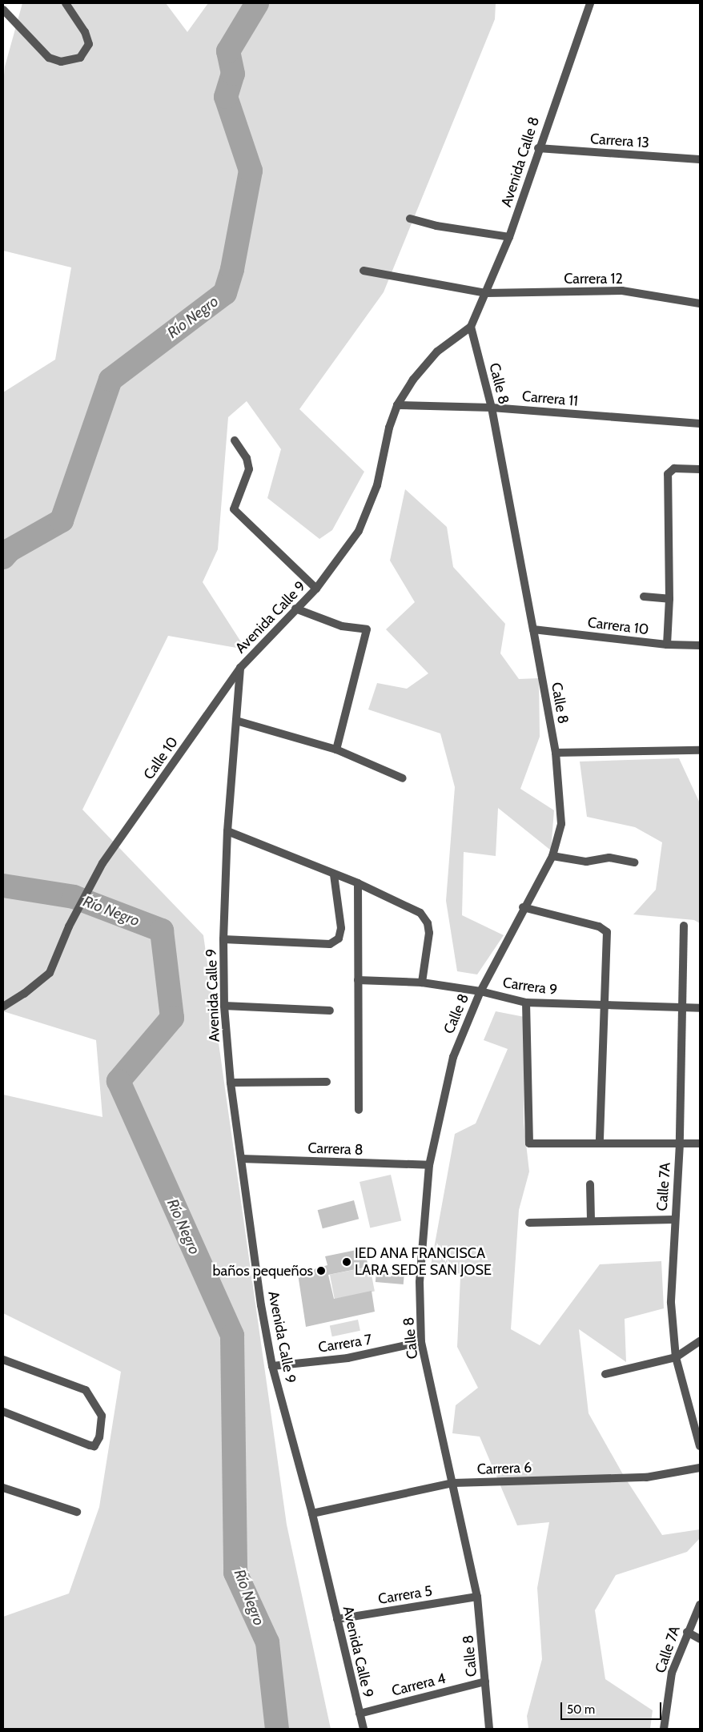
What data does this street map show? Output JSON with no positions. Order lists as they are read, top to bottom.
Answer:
{
  "streets": {
    "street": [
      "Carrera 13",
      "Avenida Calle 8",
      "Carrera 12",
      "Calle 8",
      "Carrera 11",
      "Avenida Calle 9",
      "Carrera 10",
      "Calle 10",
      "Carrera 9",
      "Carrera 8",
      "Calle 7A",
      "Carrera 7",
      "Carrera 6",
      "Carrera 5",
      "Carrera 4"
    ]
  },
  "crossings": [
    ["Carrera 13", "Avenida Calle 8"],
    ["Avenida Calle 8", "Carrera 12"],
    ["Avenida Calle 8", "Calle 8"],
    ["Avenida Calle 8", "Avenida Calle 9"],
    ["Calle 8", "Carrera 11"],
    ["Calle 8", "Avenida Calle 9"],
    ["Calle 8", "Carrera 10"],
    ["Calle 8", "Carrera 9"],
    ["Calle 8", "Carrera 8"],
    ["Calle 8", "Carrera 7"],
    ["Calle 8", "Carrera 6"],
    ["Calle 8", "Carrera 5"],
    ["Calle 8", "Carrera 4"],
    ["Carrera 11", "Avenida Calle 9"],
    ["Avenida Calle 9", "Calle 10"],
    ["Avenida Calle 9", "Carrera 8"],
    ["Avenida Calle 9", "Carrera 7"],
    ["Avenida Calle 9", "Carrera 6"],
    ["Avenida Calle 9", "Carrera 5"],
    ["Avenida Calle 9", "Carrera 4"],
    ["Carrera 9", "Calle 7A"]
  ],
  "water": ["Río Negro"],
  "places": ["IED ANA FRANCISCA LARA SEDE SAN JOSE", "baños pequeños"],
  "scale_bar": "50 m"
}
